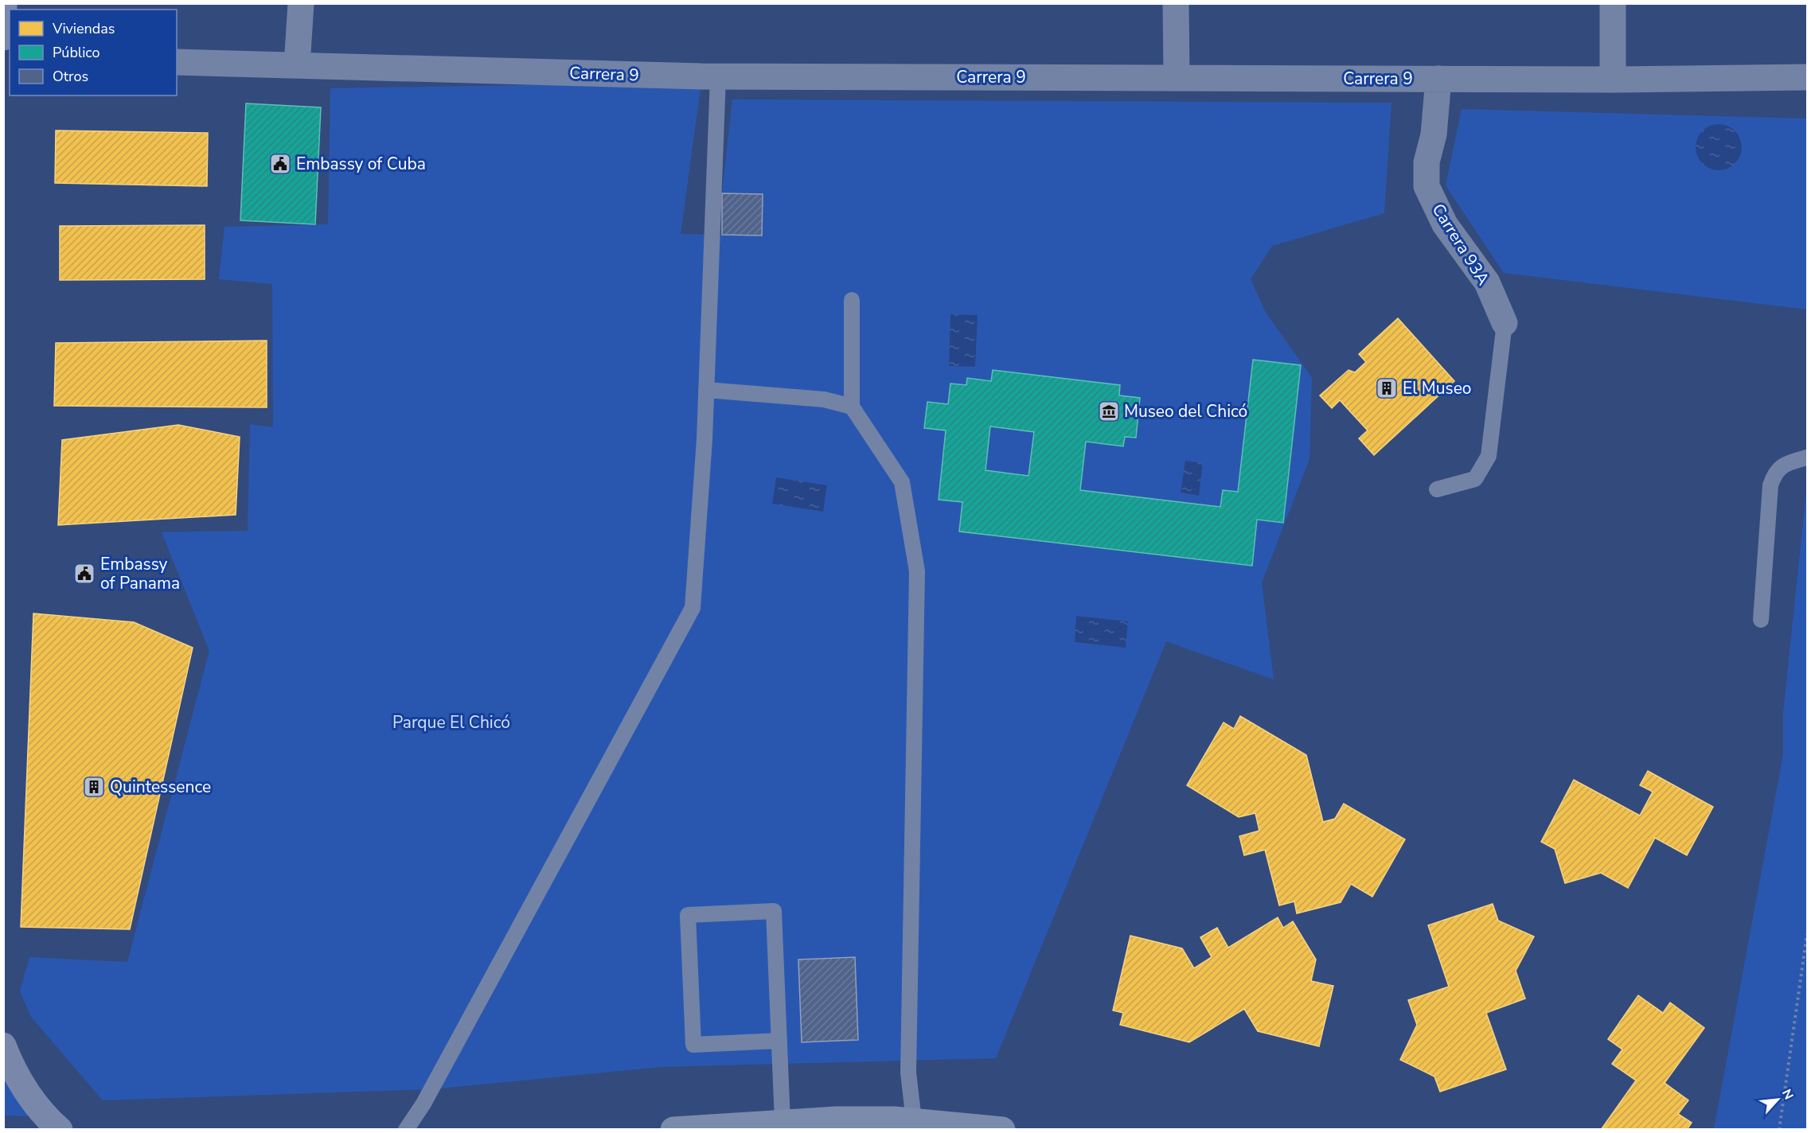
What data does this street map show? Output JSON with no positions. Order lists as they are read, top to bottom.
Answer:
{
  "streets": {
    "street": ["Carrera 9", "Carrera 93A"]
  },
  "crossings": [
    ["Carrera 9", "Carrera 93A"]
  ],
  "parks": ["Parque El Chicó"],
  "places": {
    "public building": ["Embassy of Cuba", "Embassy of Panama"],
    "building": ["El Museo", "Quintessence"],
    "museum": ["Museo del Chicó"]
  },
  "legend": ["Viviendas", "Público", "Otros"],
  "north": "top right"
}
